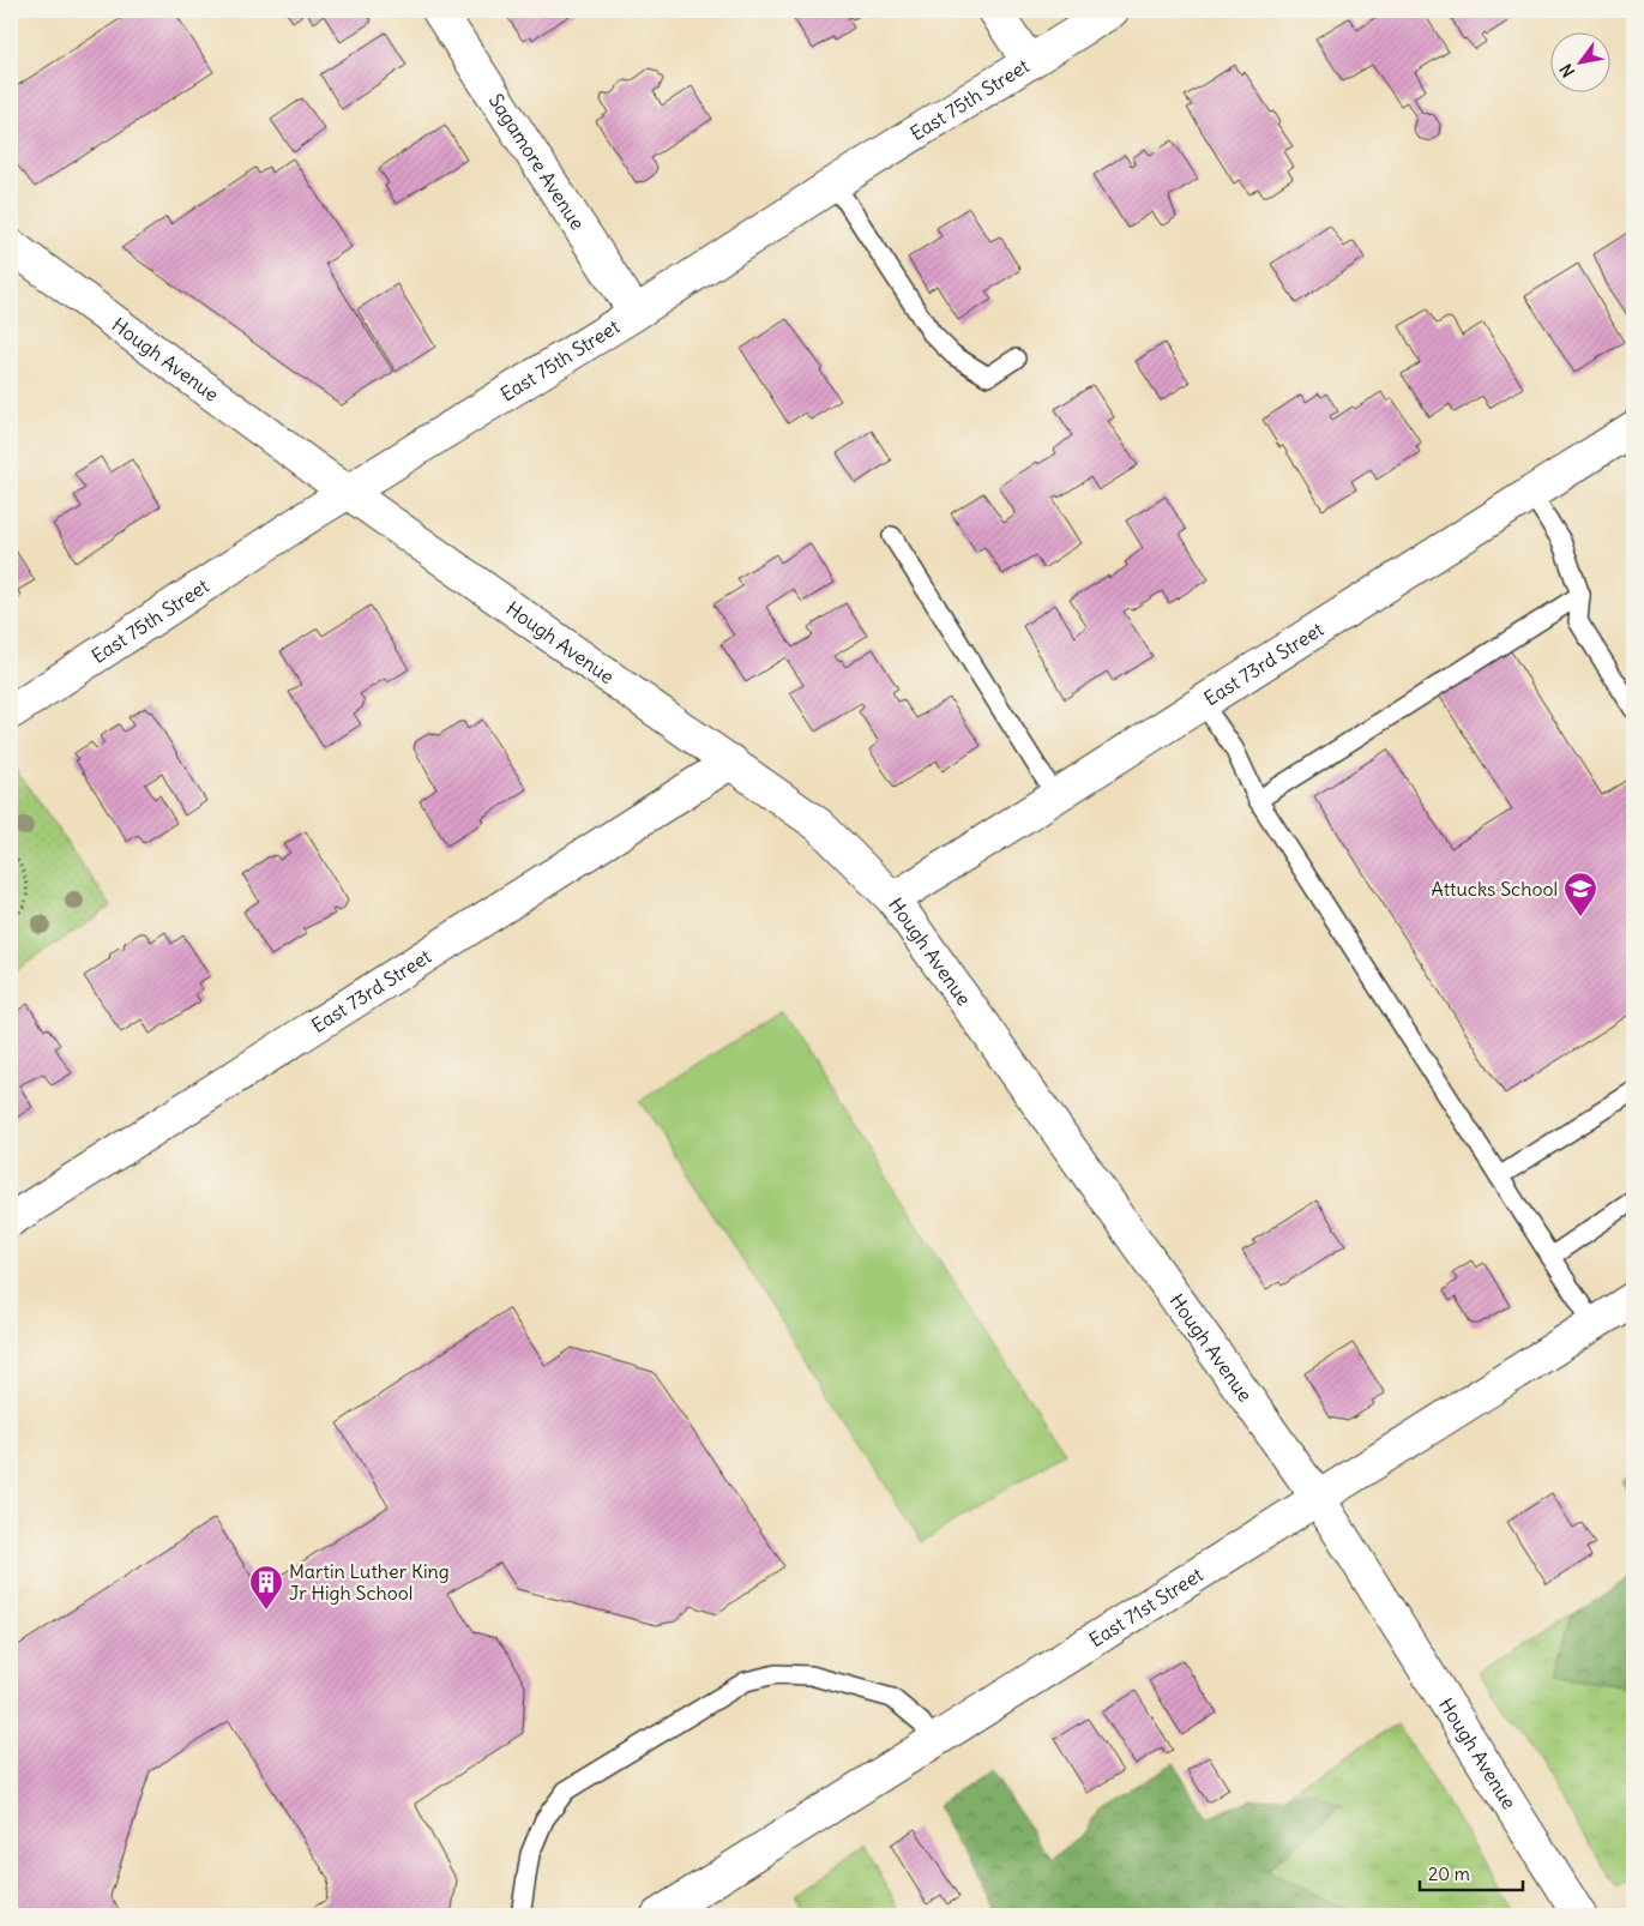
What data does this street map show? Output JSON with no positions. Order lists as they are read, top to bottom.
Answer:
{
  "streets": {
    "street": [
      "East 75th Street",
      "Sagamore Avenue",
      "Hough Avenue",
      "East 73rd Street",
      "East 71st Street"
    ]
  },
  "crossings": [
    ["East 75th Street", "Sagamore Avenue"],
    ["East 75th Street", "Hough Avenue"],
    ["Hough Avenue", "East 73rd Street"],
    ["Hough Avenue", "East 71st Street"]
  ],
  "places": {
    "school or university": ["Attucks School"],
    "building": ["Martin Luther King Jr High School"]
  },
  "scale_bar": "20 m",
  "north": "bottom left"
}
